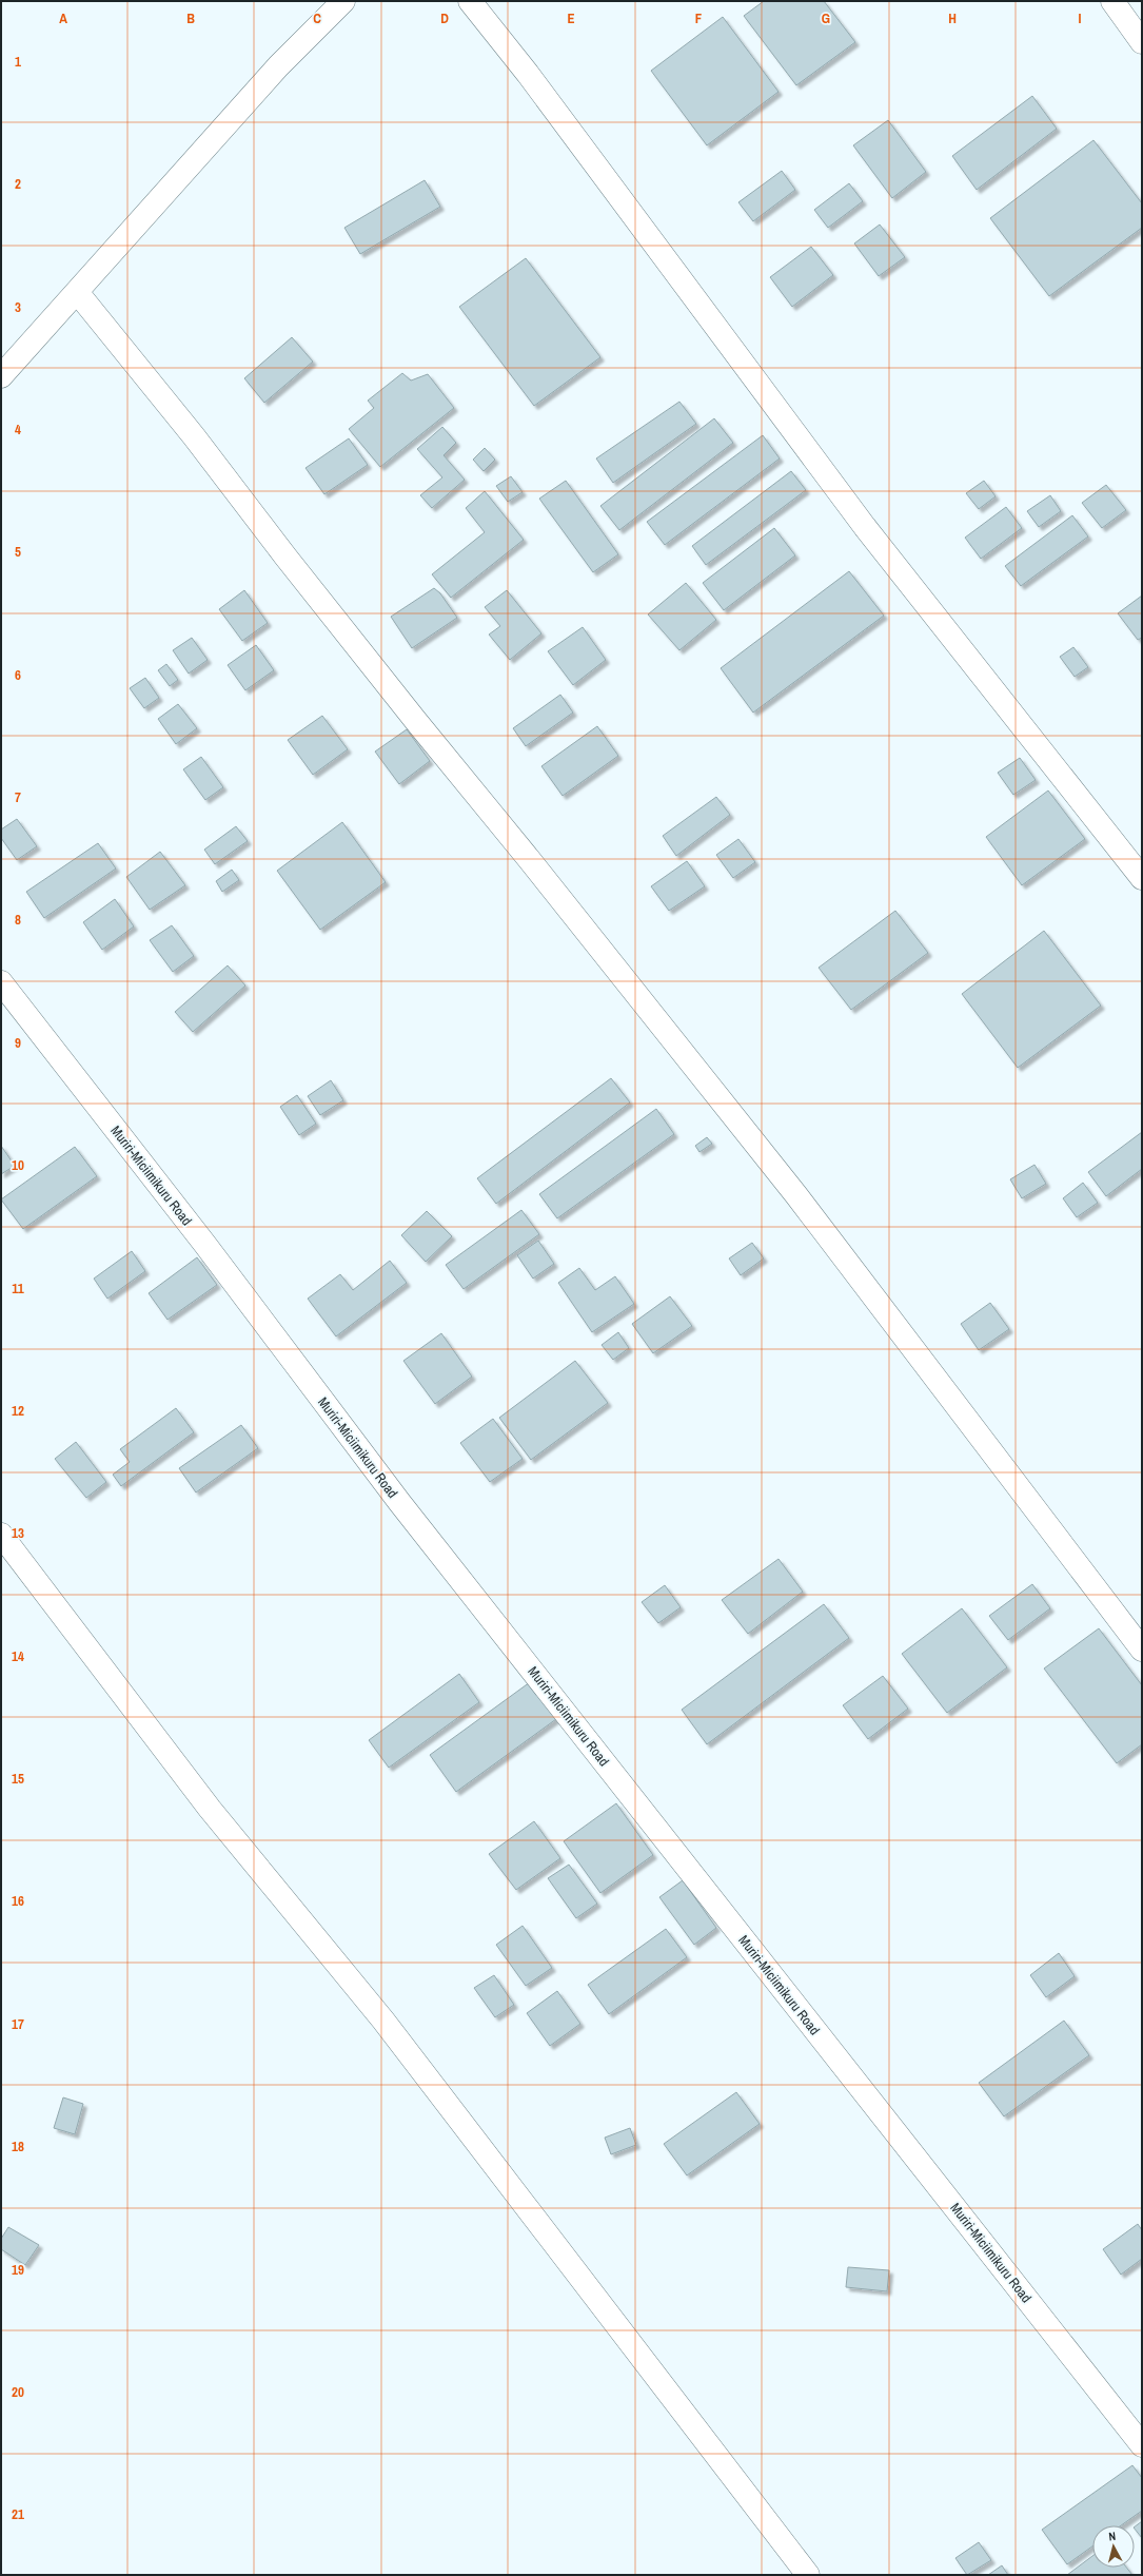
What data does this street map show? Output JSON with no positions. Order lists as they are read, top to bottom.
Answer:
{
  "streets": {
    "street": ["Muriri-Miciimikuru Road"]
  },
  "north": "top",
  "grid": {
    "columns": [
      "A",
      "B",
      "C",
      "D",
      "E",
      "F",
      "G",
      "H",
      "I"
    ],
    "rows": [
      "1",
      "2",
      "3",
      "4",
      "5",
      "6",
      "7",
      "8",
      "9",
      "10",
      "11",
      "12",
      "13",
      "14",
      "15",
      "16",
      "17",
      "18",
      "19",
      "20",
      "21"
    ]
  }
}
